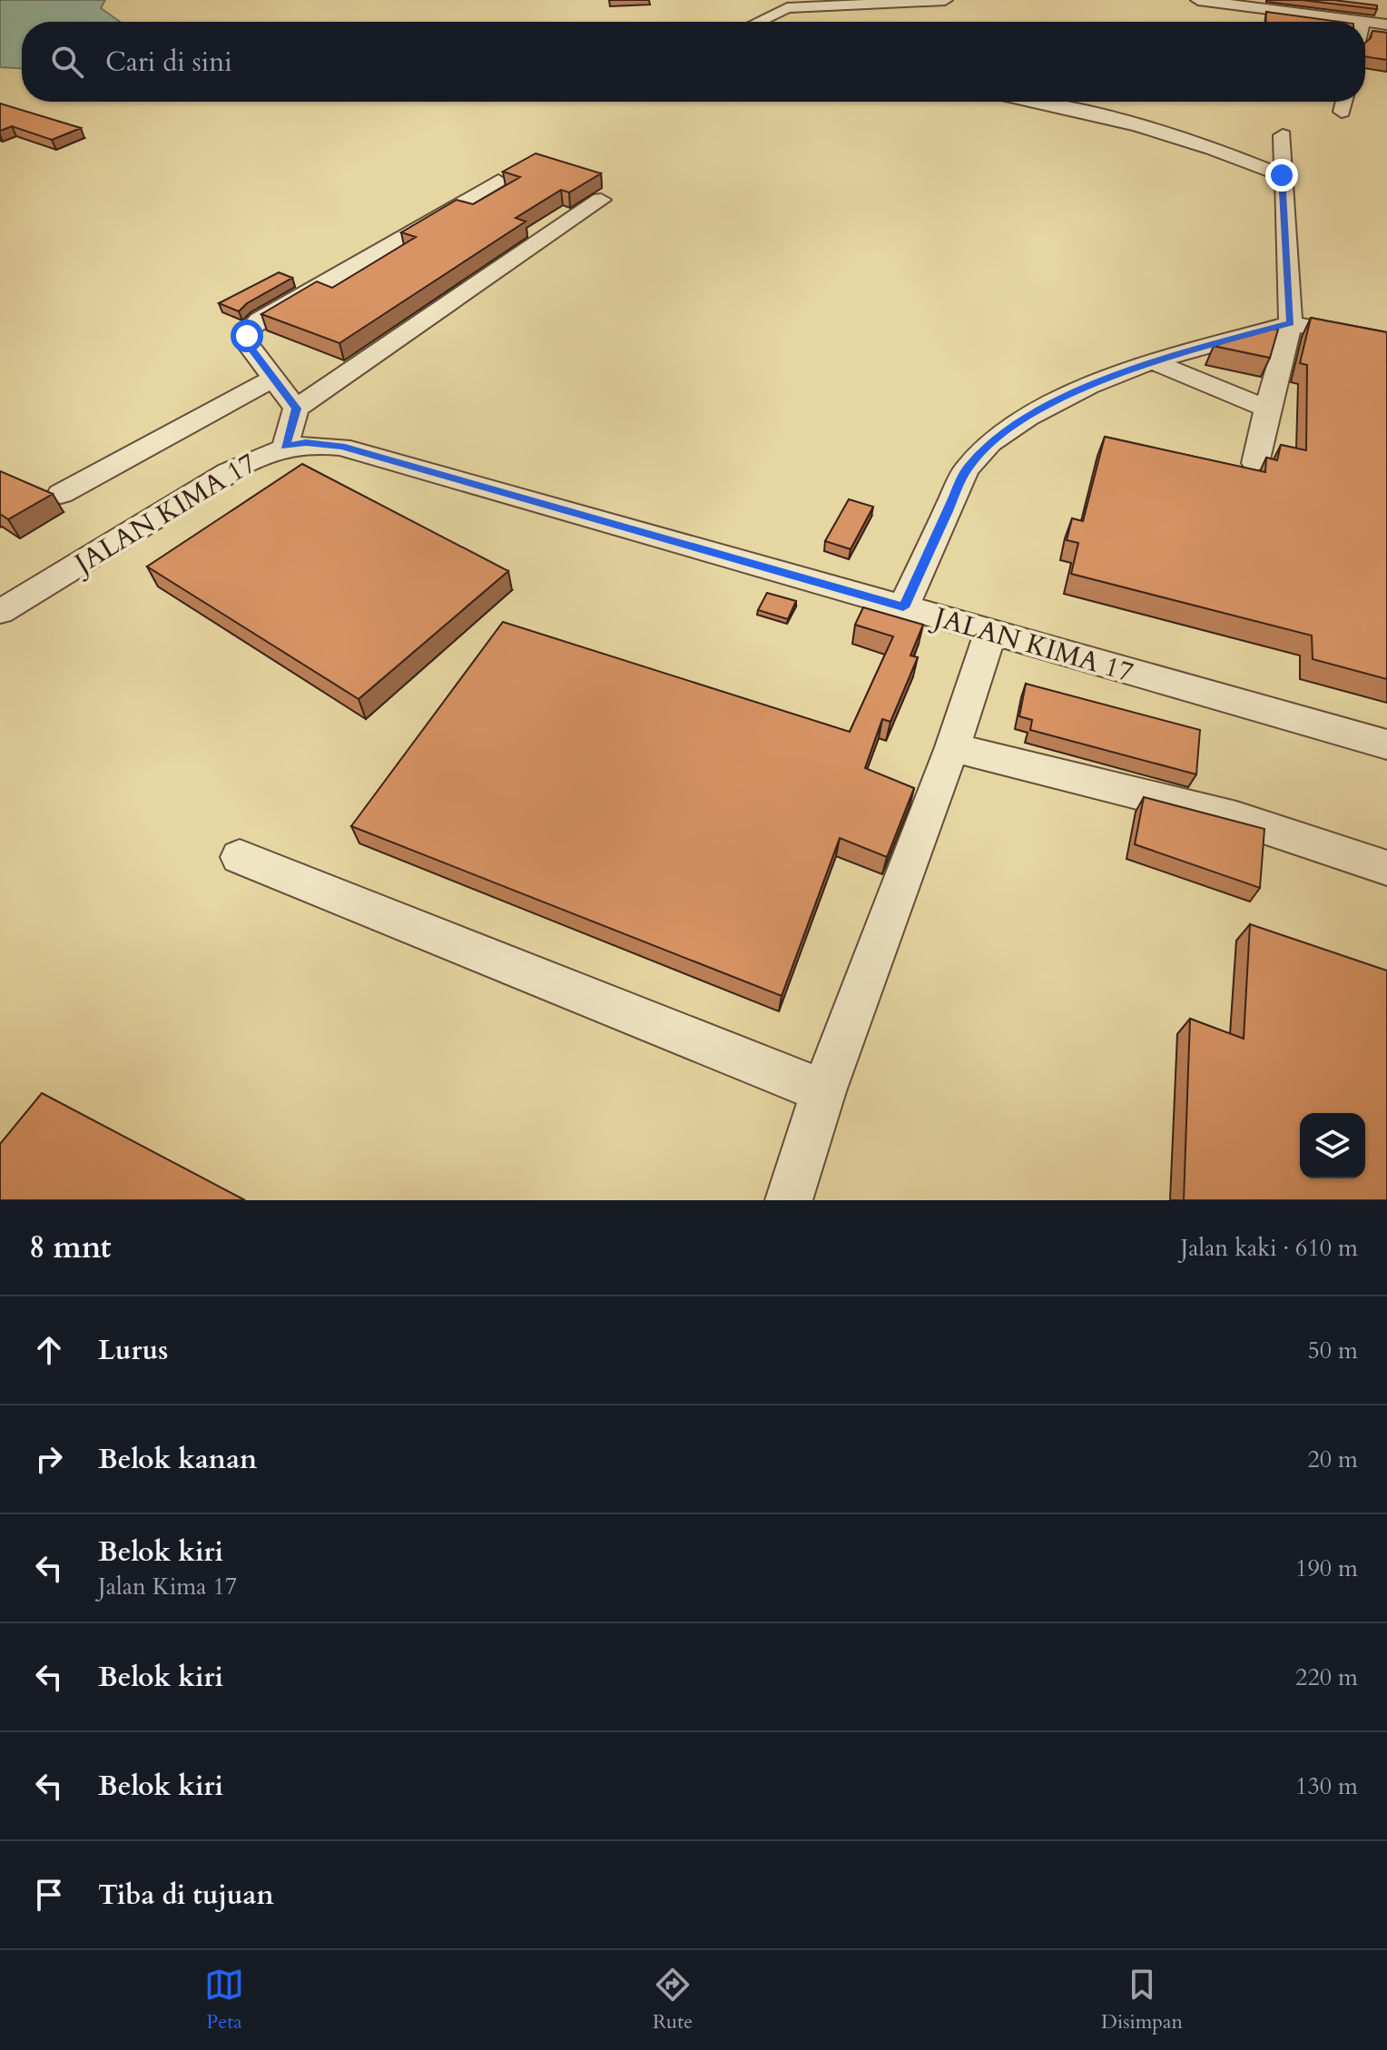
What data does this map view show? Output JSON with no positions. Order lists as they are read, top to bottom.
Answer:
{
  "streets": {
    "street": ["JALAN KIMA 17"]
  },
  "page": {
    "search": "Cari di sini",
    "heading": ["8 mnt", "Jalan kaki · 610 m"],
    "list": [
      ["Lurus", "50 m"],
      ["Belok kanan", "20 m"],
      ["Belok kiri", "Jalan Kima 17", "190 m"],
      ["Belok kiri", "220 m"],
      ["Belok kiri", "130 m"],
      "Tiba di tujuan"
    ],
    "nav": ["Peta", "Rute", "Disimpan"]
  }
}
